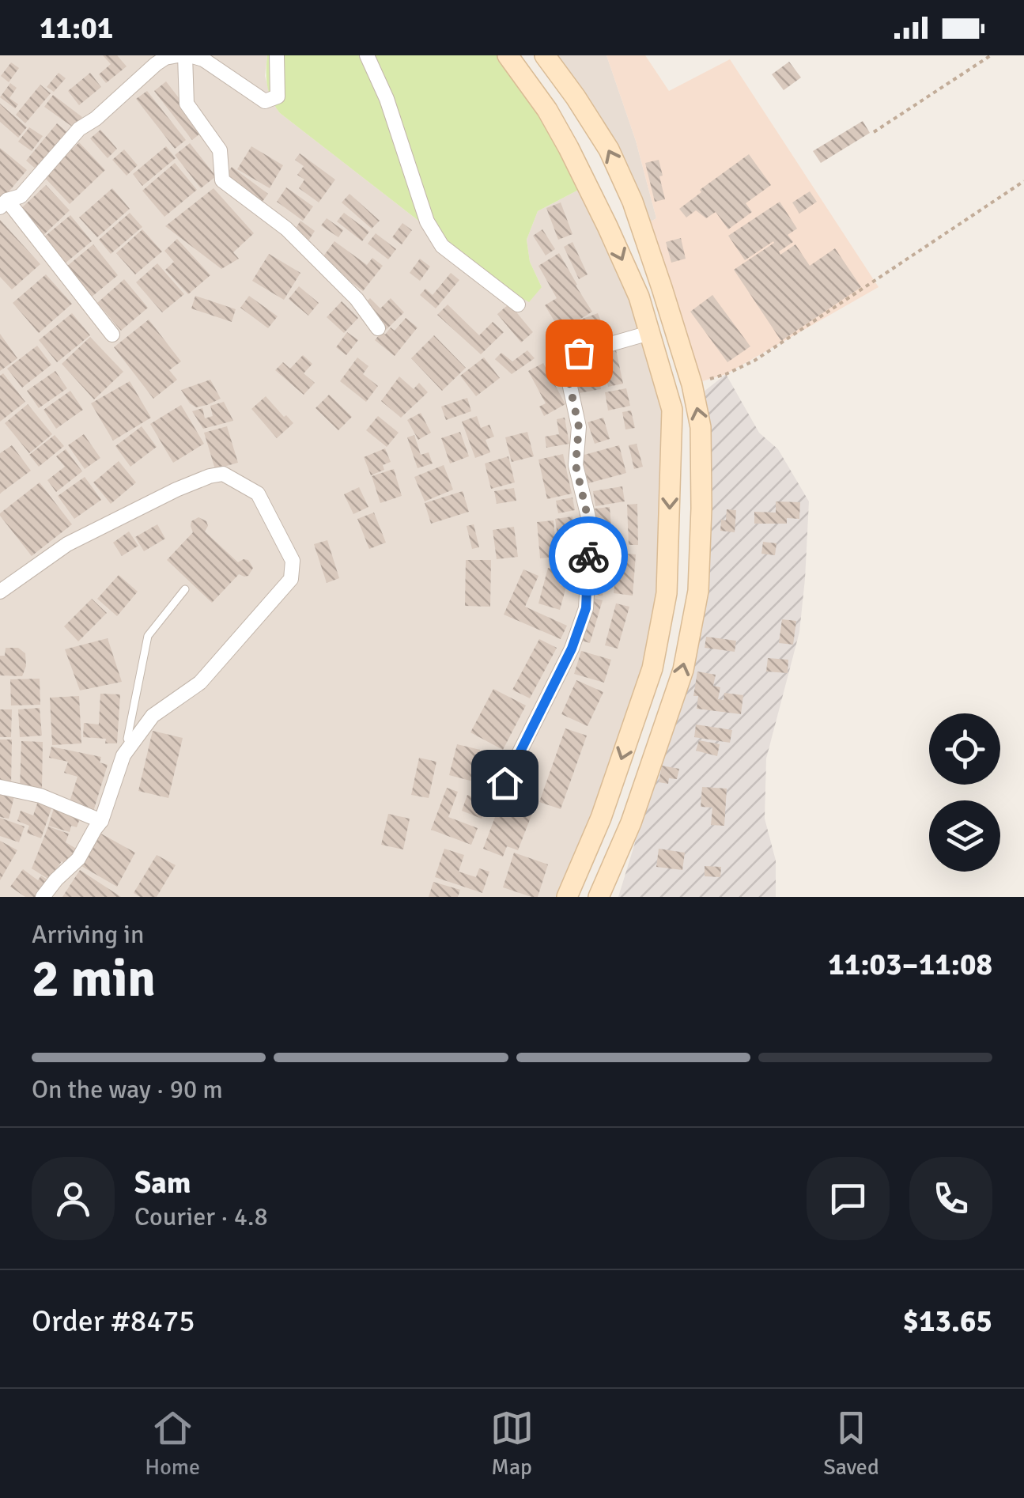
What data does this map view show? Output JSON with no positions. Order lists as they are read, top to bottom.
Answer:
{
  "page": {
    "status": "11:01",
    "heading": ["2 min", "Arriving in", "11:03–11:08"],
    "panel": [
      "Sam",
      "Courier · 4.8",
      "Order #8475",
      "$13.65"
    ],
    "bar": "On the way · 90 m",
    "tabs": ["Home", "Map", "Saved"]
  }
}
